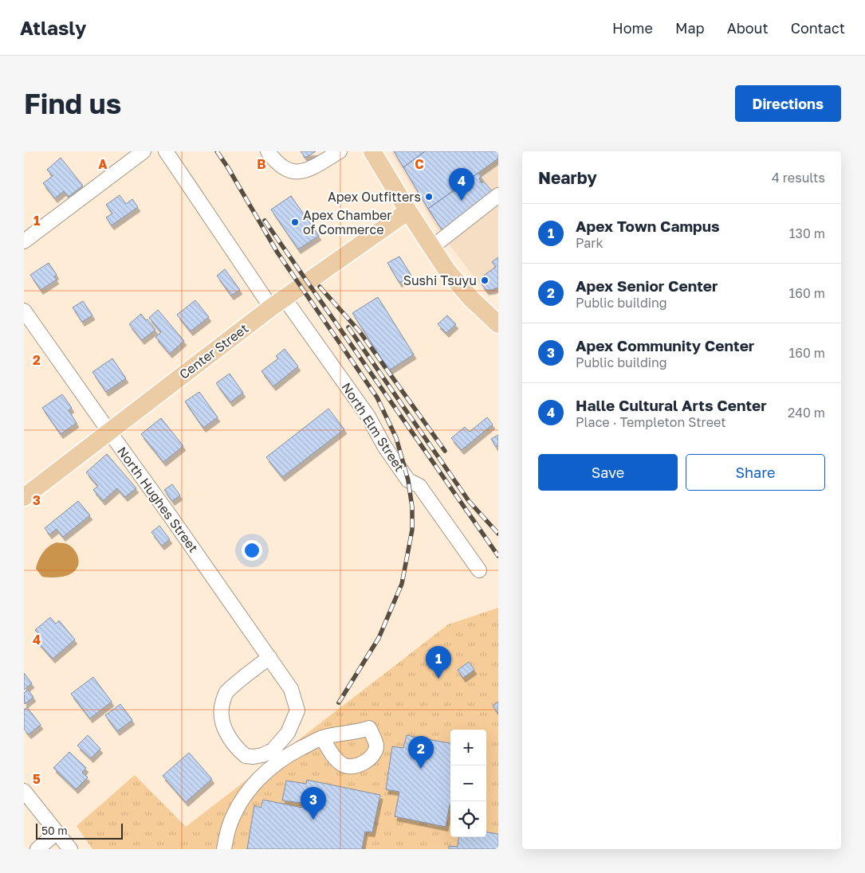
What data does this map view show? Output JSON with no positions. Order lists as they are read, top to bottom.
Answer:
{
  "streets": {
    "main road": ["Center Street"],
    "street": ["North Elm Street", "North Hughes Street"]
  },
  "crossings": [
    ["Center Street", "North Elm Street"],
    ["Center Street", "North Hughes Street"]
  ],
  "places": ["Apex Outfitters", "Apex Chamber of Commerce", "Sushi Tsuyu"],
  "scale_bar": "50 m",
  "page": {
    "header": "Atlasly",
    "nav": [
      "Home",
      "Map",
      "About",
      "Contact"
    ],
    "buttons": [
      "Directions",
      ["Save", "Share"]
    ],
    "title": "Find us",
    "heading": ["Nearby", "4 results"],
    "pins": [
      "4",
      "1",
      "2",
      "3"
    ],
    "list": [
      {
        "mark": "1",
        "name": "Apex Town Campus",
        "note": "Park",
        "value": "130 m"
      },
      {
        "mark": "2",
        "name": "Apex Senior Center",
        "note": "Public building",
        "value": "160 m"
      },
      {
        "mark": "3",
        "name": "Apex Community Center",
        "note": "Public building",
        "value": "160 m"
      },
      {
        "mark": "4",
        "name": "Halle Cultural Arts Center",
        "note": "Place · Templeton Street",
        "value": "240 m"
      }
    ],
    "map_buttons": ["+", "−"],
    "scale": "50 m"
  },
  "grid": {
    "columns": ["A", "B", "C"],
    "rows": [
      "1",
      "2",
      "3",
      "4",
      "5"
    ]
  }
}
